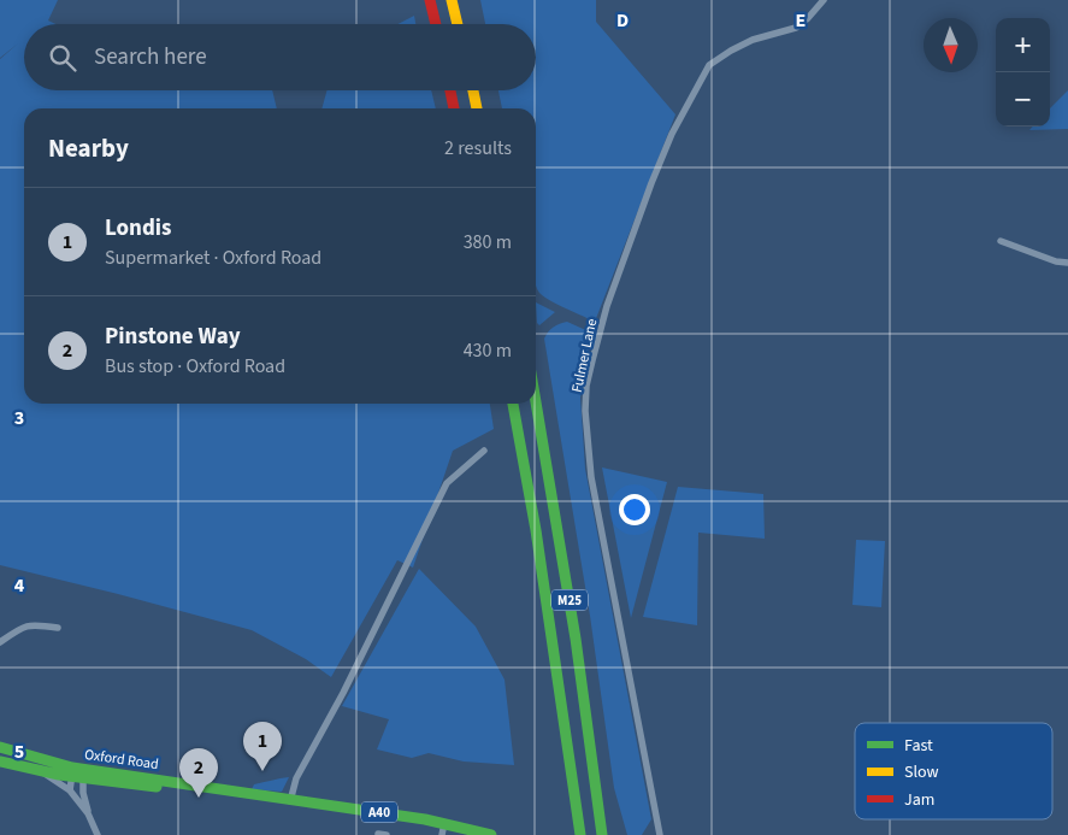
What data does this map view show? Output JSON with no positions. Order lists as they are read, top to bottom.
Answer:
{
  "streets": {
    "main road": ["M25", "Oxford Road", "A40"],
    "street": ["Fulmer Lane"]
  },
  "crossings": [
    ["Oxford Road", "A40"]
  ],
  "legend": ["Fast", "Slow", "Jam"],
  "north": "bottom",
  "page": {
    "map_buttons": ["+", "−"],
    "search": "Search here",
    "heading": ["Nearby", "2 results"],
    "list": [
      {
        "mark": "1",
        "name": "Londis",
        "note": "Supermarket · Oxford Road",
        "value": "380 m"
      },
      {
        "mark": "2",
        "name": "Pinstone Way",
        "note": "Bus stop · Oxford Road",
        "value": "430 m"
      }
    ],
    "pins": ["1", "2"]
  },
  "grid": {
    "columns": ["D", "E"],
    "rows": ["3", "4", "5"]
  }
}
